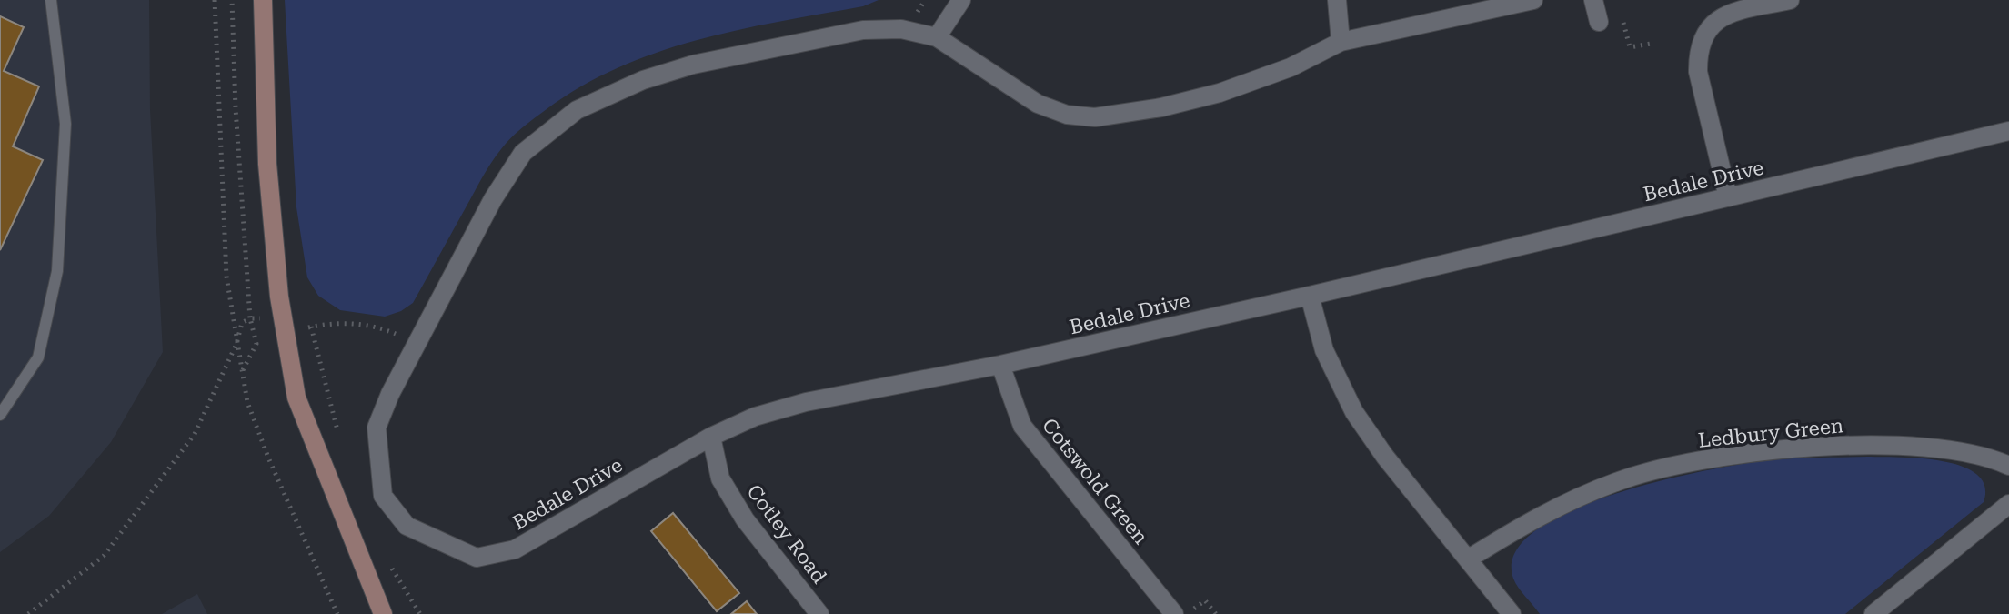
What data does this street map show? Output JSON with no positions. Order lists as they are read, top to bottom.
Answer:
{
  "streets": {
    "street": [
      "Bedale Drive",
      "Ledbury Green",
      "Cotswold Green",
      "Cotley Road"
    ]
  },
  "crossings": [
    ["Bedale Drive", "Cotswold Green"],
    ["Bedale Drive", "Cotley Road"]
  ]
}
